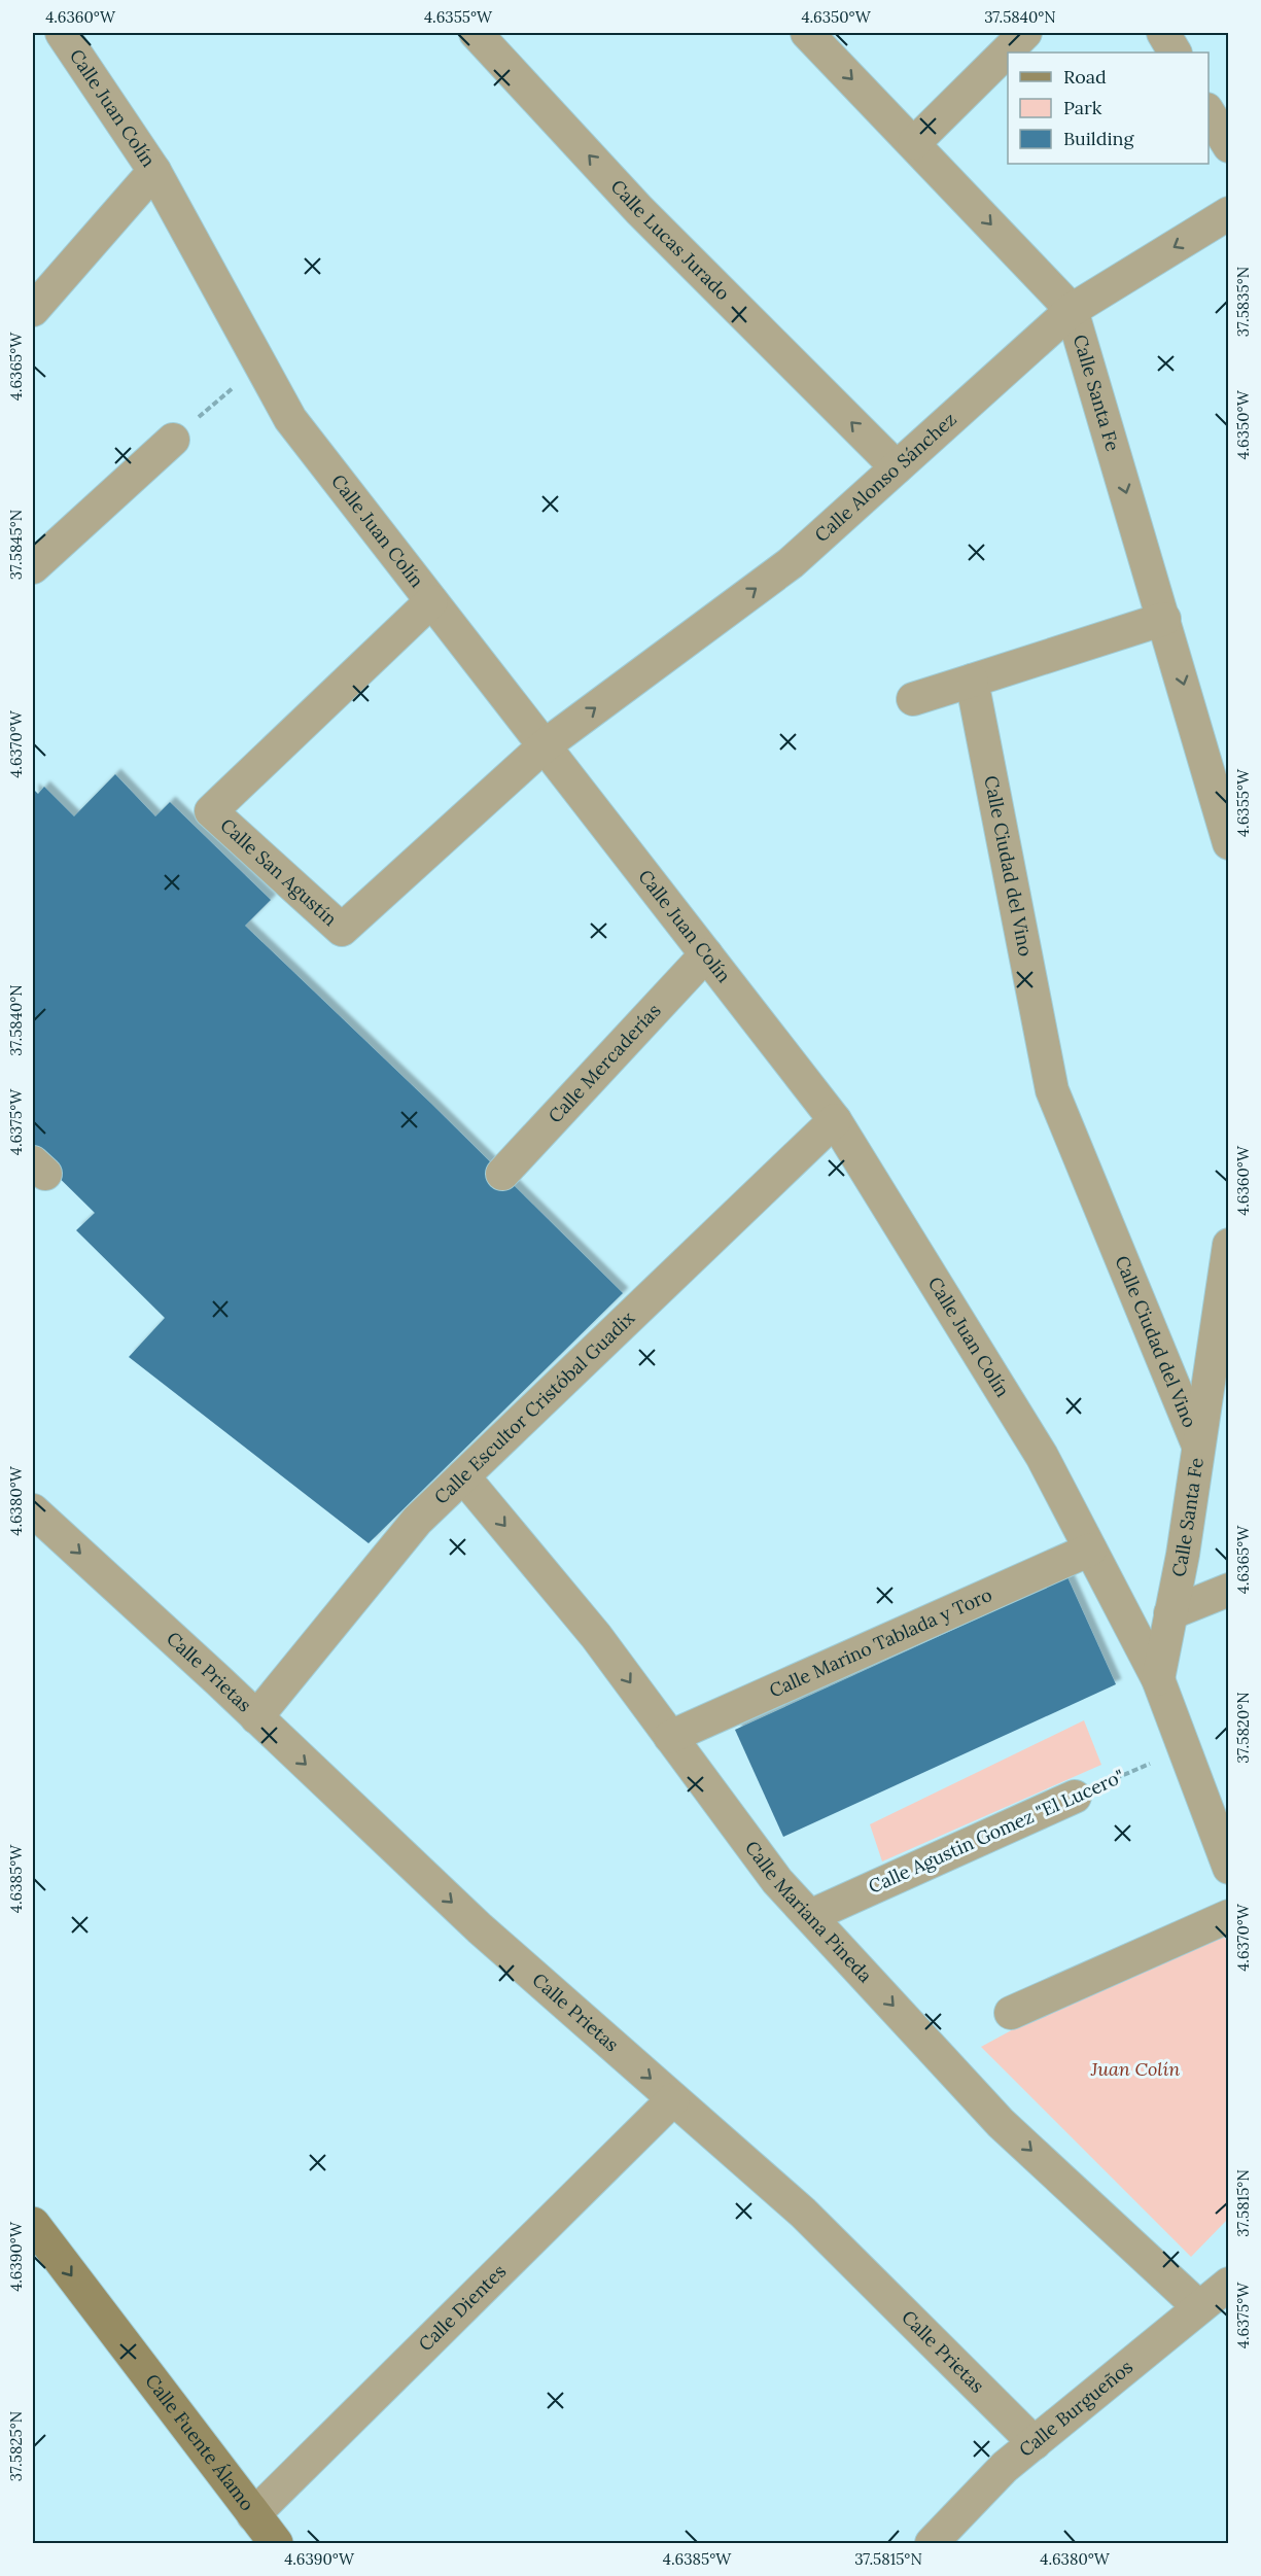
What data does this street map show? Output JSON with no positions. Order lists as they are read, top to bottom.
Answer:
{
  "streets": {
    "street": [
      "Calle Juan Colín",
      "Calle Lucas Jurado",
      "Calle Santa Fe",
      "Calle Alonso Sánchez",
      "Calle Ciudad del Vino",
      "Calle San Agustín",
      "Calle Mercaderías",
      "Calle Escultor Cristóbal Guadix",
      "Calle Marino Tablada y Toro",
      "Calle Prietas",
      "Calle Agustin Gomez \"El Lucero\"",
      "Calle Mariana Pineda",
      "Calle Dientes",
      "Calle Burgueños",
      "Calle Fuente Álamo"
    ]
  },
  "crossings": [
    ["Calle Juan Colín", "Calle Santa Fe"],
    ["Calle Juan Colín", "Calle Alonso Sánchez"],
    ["Calle Juan Colín", "Calle San Agustín"],
    ["Calle Juan Colín", "Calle Mercaderías"],
    ["Calle Juan Colín", "Calle Escultor Cristóbal Guadix"],
    ["Calle Juan Colín", "Calle Marino Tablada y Toro"],
    ["Calle Juan Colín", "Calle Agustin Gomez \"El Lucero\""],
    ["Calle Lucas Jurado", "Calle Alonso Sánchez"],
    ["Calle Santa Fe", "Calle Alonso Sánchez"],
    ["Calle Santa Fe", "Calle Ciudad del Vino"],
    ["Calle Alonso Sánchez", "Calle San Agustín"],
    ["Calle Escultor Cristóbal Guadix", "Calle Prietas"],
    ["Calle Escultor Cristóbal Guadix", "Calle Mariana Pineda"],
    ["Calle Marino Tablada y Toro", "Calle Mariana Pineda"],
    ["Calle Prietas", "Calle Dientes"],
    ["Calle Prietas", "Calle Burgueños"],
    ["Calle Agustin Gomez \"El Lucero\"", "Calle Mariana Pineda"],
    ["Calle Mariana Pineda", "Calle Burgueños"],
    ["Calle Dientes", "Calle Fuente Álamo"]
  ],
  "one_way": [
    "Calle Lucas Jurado",
    "Calle Santa Fe",
    "Calle Prietas",
    "Calle Mariana Pineda",
    "Calle Fuente Álamo"
  ],
  "parks": ["Juan Colín"],
  "legend": ["Road", "Park", "Building"],
  "coordinates": [
    "4.6360°W",
    "4.6355°W",
    "4.6350°W",
    "37.5840°N",
    "37.5835°N",
    "4.6365°W",
    "37.5845°N",
    "4.6370°W",
    "4.6375°W",
    "4.6380°W",
    "37.5820°N",
    "4.6385°W",
    "37.5815°N",
    "4.6390°W",
    "37.5825°N"
  ]
}
